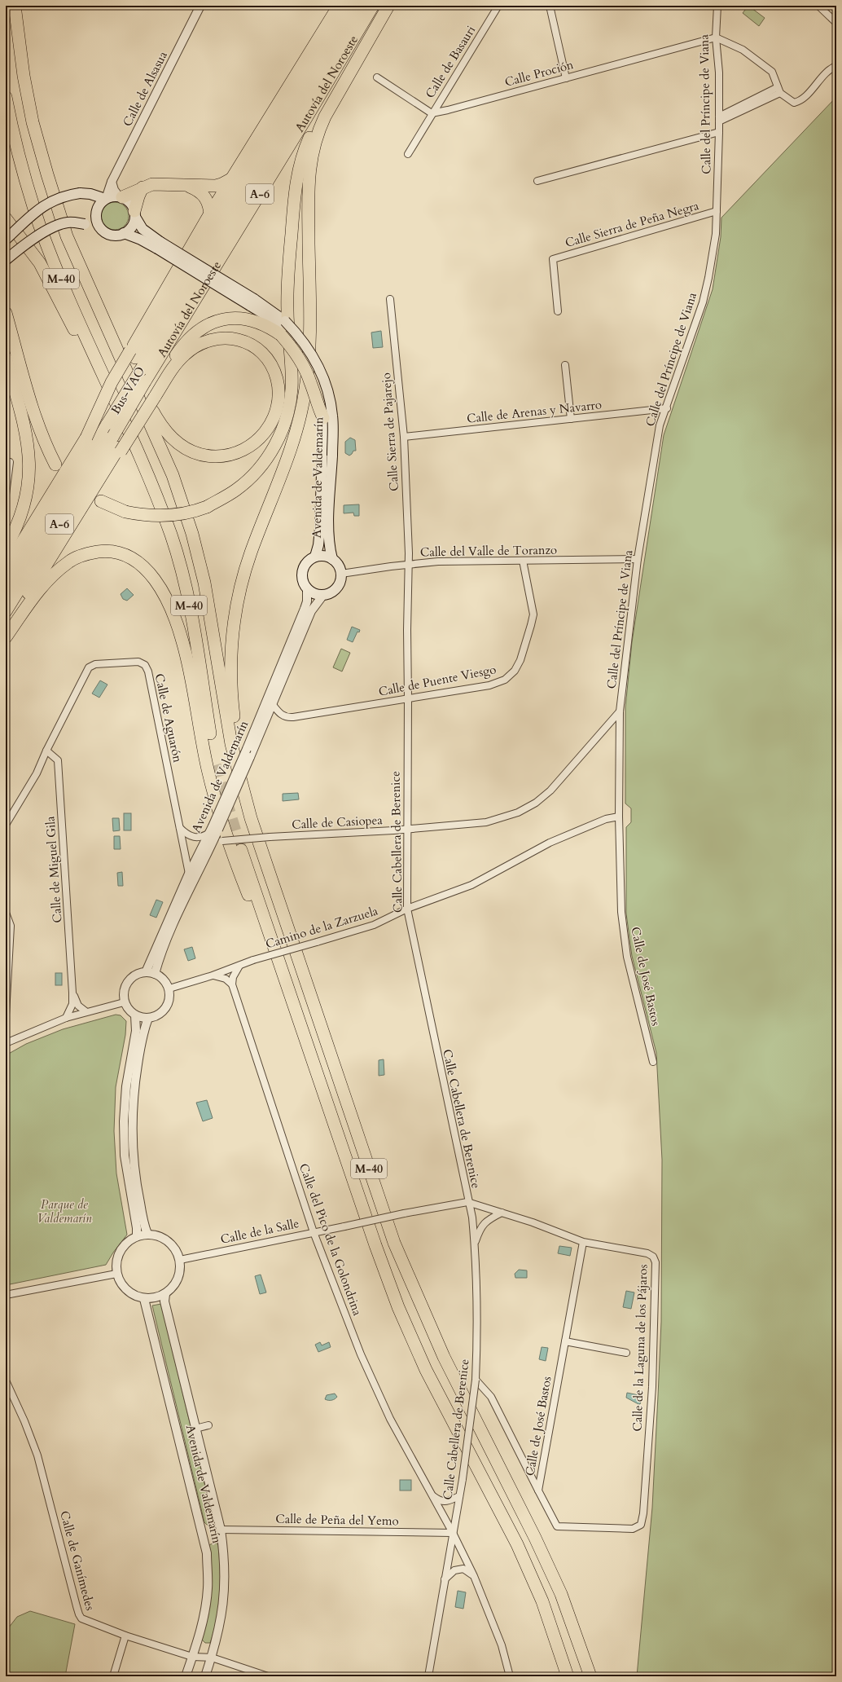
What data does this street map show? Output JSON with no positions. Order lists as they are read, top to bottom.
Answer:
{
  "streets": {
    "highway": [
      "Autovía del Noroeste",
      "A-6",
      "M-40",
      "Bus-VAO"
    ],
    "main road": ["Avenida de Valdemarín"],
    "street": [
      "Calle de Basauri",
      "Calle Proción",
      "Calle de Alsasua",
      "Calle del Príncipe de Viana",
      "Calle Sierra de Peña Negra",
      "Calle de Arenas y Navarro",
      "Calle Sierra de Pajarejo",
      "Calle del Valle de Toranzo",
      "Calle de Puente Viesgo",
      "Calle de Aguarón",
      "Calle de Casiopea",
      "Calle Cabellera de Berenice",
      "Calle de Miguel Gila",
      "Camino de la Zarzuela",
      "Calle de José Bastos",
      "Calle de la Salle",
      "Calle del Pico de la Golondrina",
      "Calle de la Laguna de los Pájaros",
      "Calle de Peña del Yemo",
      "Calle de Ganímedes"
    ]
  },
  "crossings": [
    ["Calle de Basauri", "Calle Proción"],
    ["Calle Proción", "Calle del Príncipe de Viana"],
    ["Autovía del Noroeste", "Bus-VAO"],
    ["Calle de Alsasua", "Avenida de Valdemarín"],
    ["Calle del Príncipe de Viana", "Calle Sierra de Peña Negra"],
    ["Calle del Príncipe de Viana", "Calle de Arenas y Navarro"],
    ["Calle del Príncipe de Viana", "Calle del Valle de Toranzo"],
    ["Calle del Príncipe de Viana", "Calle de Casiopea"],
    ["Calle del Príncipe de Viana", "Camino de la Zarzuela"],
    ["Calle del Príncipe de Viana", "Calle de José Bastos"],
    ["Calle de Arenas y Navarro", "Calle Sierra de Pajarejo"],
    ["Calle Sierra de Pajarejo", "Calle del Valle de Toranzo"],
    ["Calle Sierra de Pajarejo", "Calle Cabellera de Berenice"],
    ["Avenida de Valdemarín", "Calle del Valle de Toranzo"],
    ["Avenida de Valdemarín", "Calle de Puente Viesgo"],
    ["Avenida de Valdemarín", "Calle de Aguarón"],
    ["Avenida de Valdemarín", "Calle de Casiopea"],
    ["Avenida de Valdemarín", "Camino de la Zarzuela"],
    ["Avenida de Valdemarín", "Calle de la Salle"],
    ["Avenida de Valdemarín", "Calle de Peña del Yemo"],
    ["Avenida de Valdemarín", "Calle de Ganímedes"],
    ["Calle del Valle de Toranzo", "Calle de Puente Viesgo"],
    ["Calle del Valle de Toranzo", "Calle Cabellera de Berenice"],
    ["Calle de Puente Viesgo", "Calle Cabellera de Berenice"],
    ["Calle de Aguarón", "Calle de Miguel Gila"],
    ["Calle de Casiopea", "Calle Cabellera de Berenice"],
    ["Calle Cabellera de Berenice", "Camino de la Zarzuela"],
    ["Calle Cabellera de Berenice", "Calle del Pico de la Golondrina"],
    ["Calle Cabellera de Berenice", "Calle de la Laguna de los Pájaros"],
    ["Calle Cabellera de Berenice", "Calle de Peña del Yemo"],
    ["Camino de la Zarzuela", "Calle de José Bastos"],
    ["Calle de José Bastos", "Calle de la Laguna de los Pájaros"],
    ["Calle de la Salle", "Calle del Pico de la Golondrina"],
    ["Calle de la Salle", "Calle de la Laguna de los Pájaros"],
    ["Calle del Pico de la Golondrina", "Calle de Peña del Yemo"]
  ],
  "parks": ["Parque de Valdemarín"]
}
